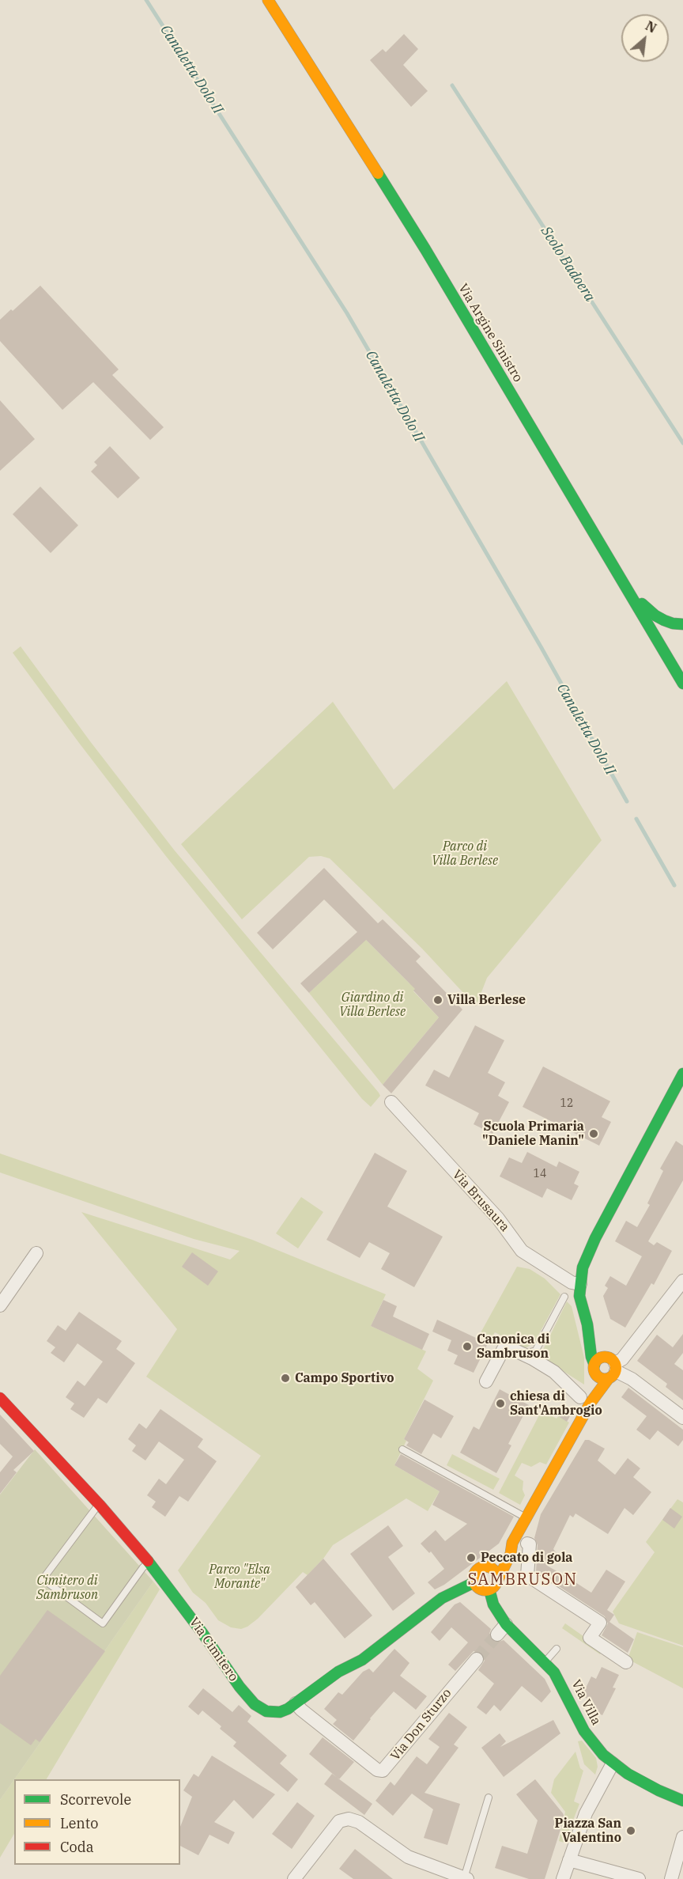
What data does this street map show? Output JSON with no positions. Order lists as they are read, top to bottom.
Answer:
{
  "streets": {
    "street": [
      "Via Argine Sinistro",
      "Via Brusaura",
      "Via Cimitero",
      "Via Villa",
      "Via Don Sturzo"
    ]
  },
  "crossings": [
    ["Via Cimitero", "Via Villa"],
    ["Via Cimitero", "Via Don Sturzo"]
  ],
  "districts": ["SAMBRUSON"],
  "water": ["Canaletta Dolo II", "Scolo Badoera"],
  "parks": [
    "Parco di Villa Berlese",
    "Giardino di Villa Berlese",
    "Parco \"Elsa Morante\"",
    "Cimitero di Sambruson"
  ],
  "places": [
    "Villa Berlese",
    "Scuola Primaria \"Daniele Manin\"",
    "Canonica di Sambruson",
    "Campo Sportivo",
    "chiesa di Sant'Ambrogio",
    "Peccato di gola",
    "Piazza San Valentino"
  ],
  "house_numbers": ["12", "14"],
  "legend": ["Scorrevole", "Lento", "Coda"],
  "north": "top right"
}
